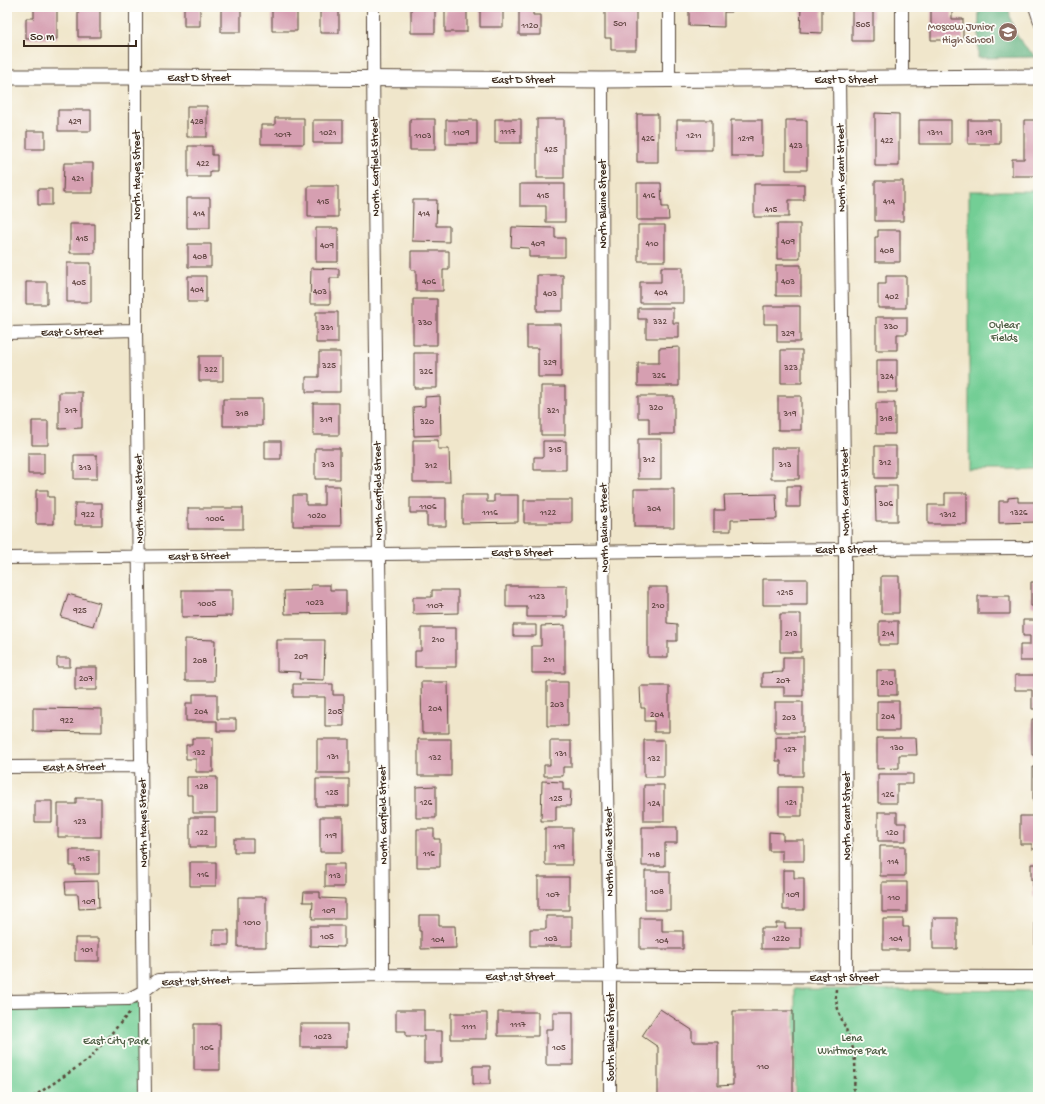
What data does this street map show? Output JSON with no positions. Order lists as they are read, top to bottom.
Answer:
{
  "streets": {
    "street": [
      "East D Street",
      "North Garfield Street",
      "North Grant Street",
      "North Hayes Street",
      "North Blaine Street",
      "East C Street",
      "East B Street",
      "East A Street",
      "East 1st Street",
      "South Blaine Street"
    ]
  },
  "crossings": [
    ["East D Street", "North Garfield Street"],
    ["East D Street", "North Grant Street"],
    ["East D Street", "North Hayes Street"],
    ["East D Street", "North Blaine Street"],
    ["North Garfield Street", "East B Street"],
    ["North Garfield Street", "East 1st Street"],
    ["North Grant Street", "East B Street"],
    ["North Grant Street", "East 1st Street"],
    ["North Hayes Street", "East C Street"],
    ["North Hayes Street", "East B Street"],
    ["North Hayes Street", "East A Street"],
    ["North Hayes Street", "East 1st Street"],
    ["North Blaine Street", "East B Street"],
    ["North Blaine Street", "East 1st Street"],
    ["North Blaine Street", "South Blaine Street"],
    ["East 1st Street", "South Blaine Street"]
  ],
  "parks": ["Oylear Fields", "Lena Whitmore Park", "East City Park"],
  "places": {
    "school or university": ["Moscow Junior High School"]
  },
  "house_numbers": [
    "501",
    "505",
    "1120",
    "429",
    "428",
    "1117",
    "1021",
    "1109",
    "1311",
    "1319",
    "1017",
    "1103",
    "1211",
    "426",
    "1219",
    "422",
    "423",
    "425",
    "422",
    "421",
    "415",
    "416",
    "415",
    "414",
    "415",
    "414",
    "414",
    "415",
    "409",
    "409",
    "410",
    "409",
    "408",
    "408",
    "406",
    "403",
    "405",
    "404",
    "403",
    "404",
    "403",
    "402",
    "332",
    "330",
    "330",
    "331",
    "329",
    "329",
    "325",
    "323",
    "322",
    "326",
    "326",
    "324",
    "320",
    "317",
    "321",
    "318",
    "319",
    "318",
    "319",
    "320",
    "315",
    "312",
    "312",
    "313",
    "313",
    "312",
    "313",
    "306",
    "1106",
    "304",
    "1116",
    "1122",
    "1326",
    "922",
    "1312",
    "1020",
    "1006",
    "1215",
    "1123",
    "1023",
    "1005",
    "1107",
    "210",
    "925",
    "213",
    "214",
    "210",
    "209",
    "211",
    "208",
    "207",
    "207",
    "210",
    "203",
    "204",
    "204",
    "205",
    "204",
    "204",
    "203",
    "922",
    "130",
    "127",
    "132",
    "131",
    "131",
    "132",
    "132",
    "128",
    "125",
    "126",
    "125",
    "126",
    "121",
    "124",
    "123",
    "122",
    "120",
    "119",
    "119",
    "116",
    "118",
    "115",
    "114",
    "116",
    "113",
    "108",
    "107",
    "109",
    "110",
    "109",
    "109",
    "1010",
    "105",
    "103",
    "1220",
    "104",
    "104",
    "104",
    "101",
    "1117",
    "1111",
    "1023",
    "106",
    "105",
    "110"
  ],
  "scale_bar": "50 m"
}
